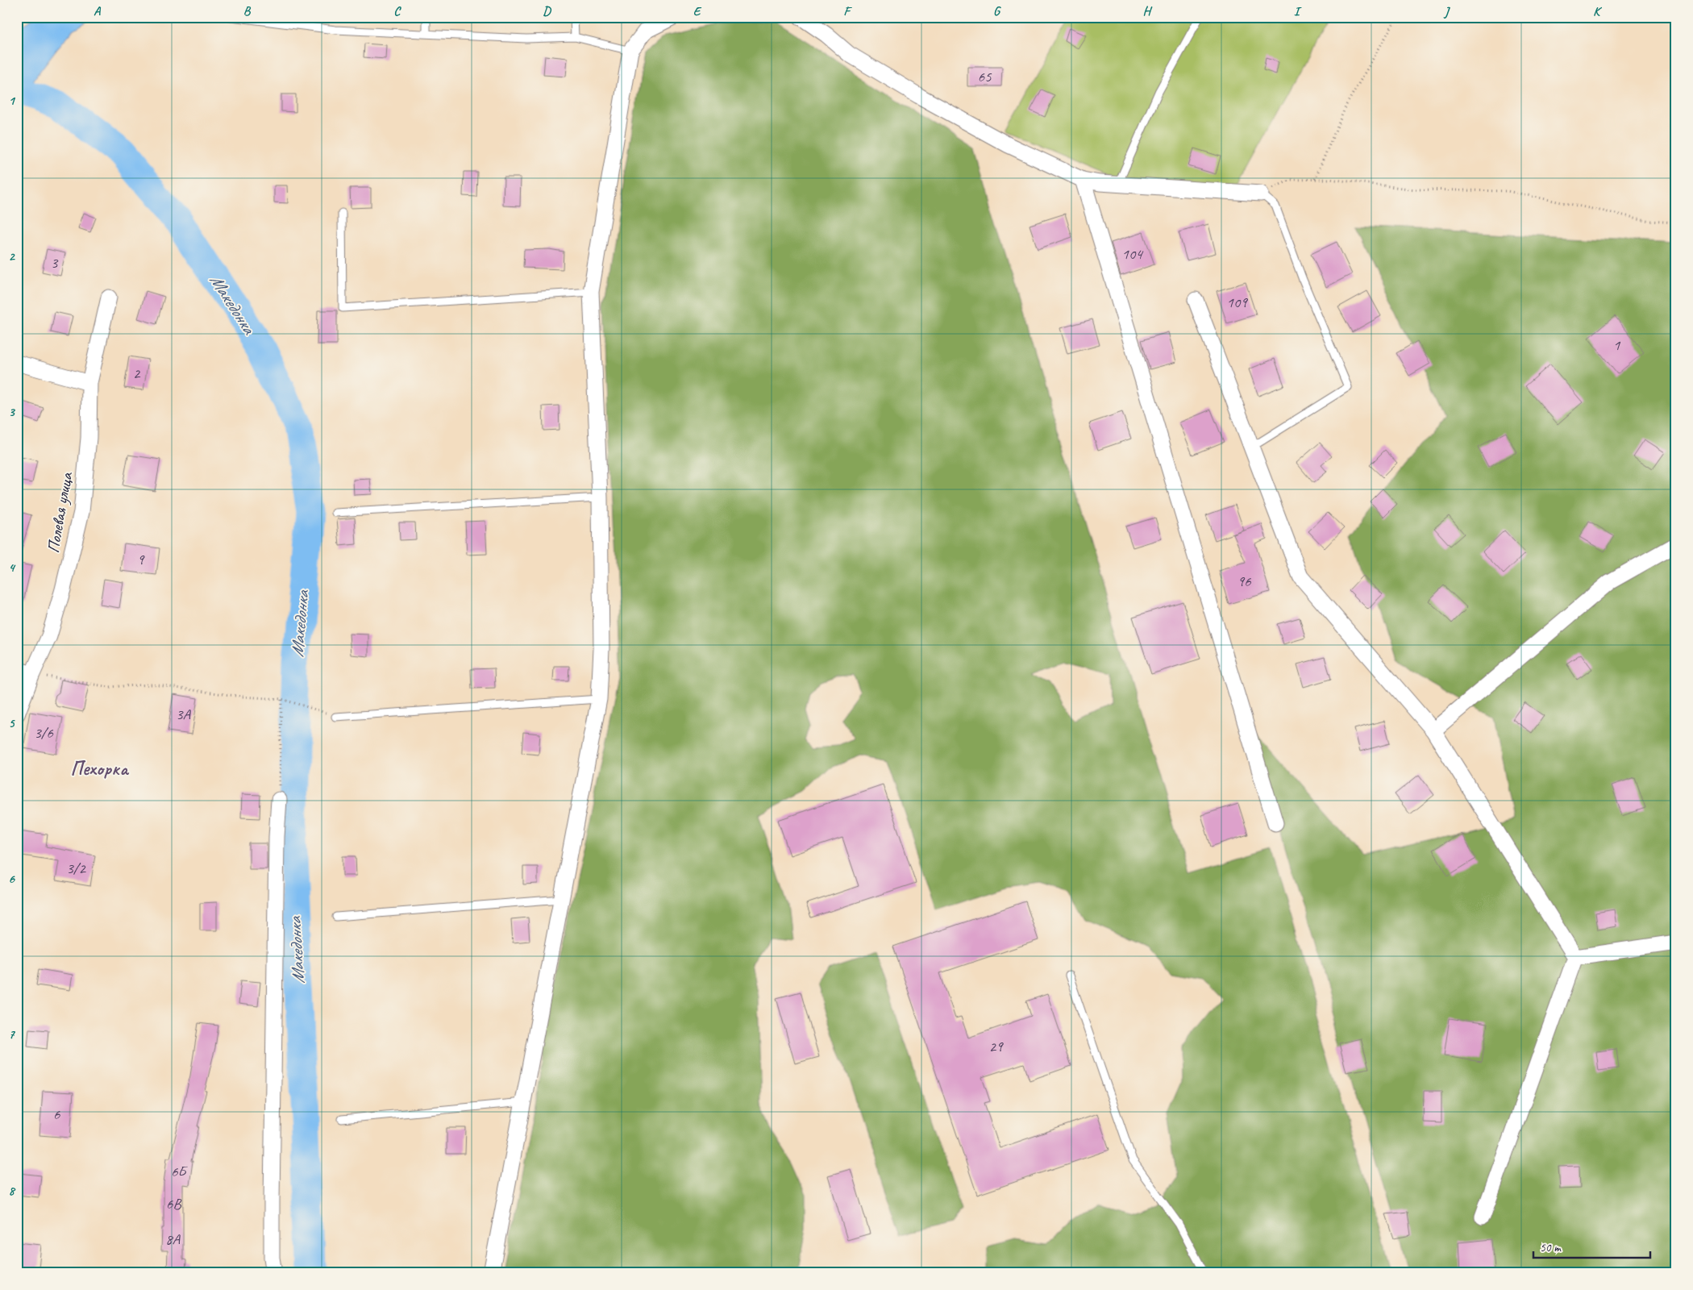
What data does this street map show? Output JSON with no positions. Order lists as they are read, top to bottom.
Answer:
{
  "streets": {
    "street": ["Полевая улица"]
  },
  "districts": ["Пехорка"],
  "water": ["Македонка"],
  "house_numbers": [
    "65",
    "104",
    "3",
    "109",
    "1",
    "2",
    "9",
    "96",
    "3А",
    "3/6",
    "3/2",
    "29",
    "6",
    "6Б",
    "6В",
    "8А"
  ],
  "scale_bar": "50 m",
  "grid": {
    "columns": [
      "A",
      "B",
      "C",
      "D",
      "E",
      "F",
      "G",
      "H",
      "I",
      "J",
      "K"
    ],
    "rows": [
      "1",
      "2",
      "3",
      "4",
      "5",
      "6",
      "7",
      "8"
    ]
  }
}
